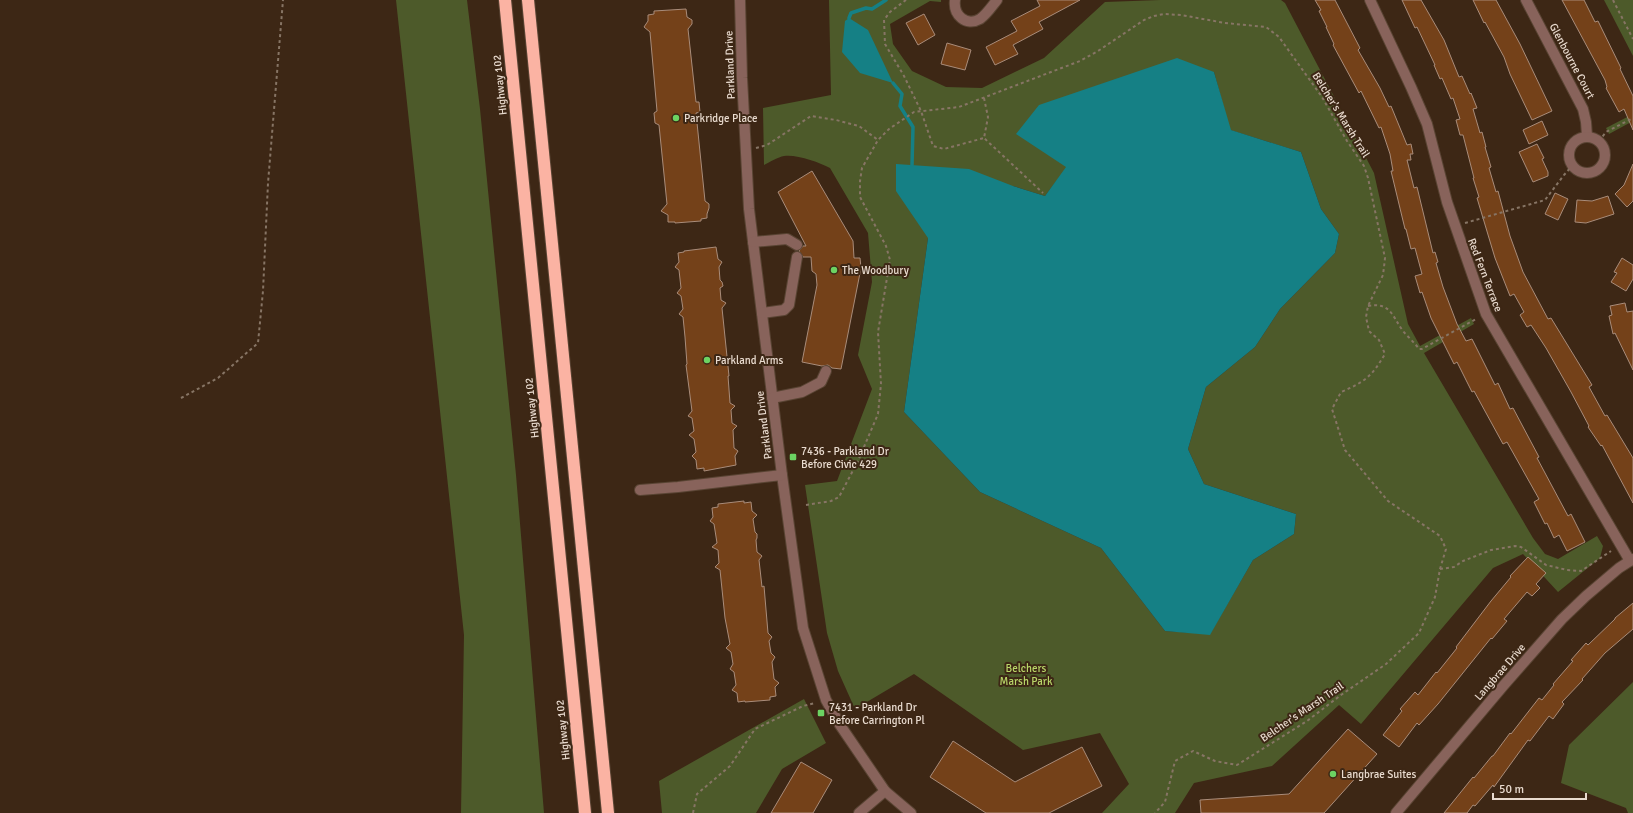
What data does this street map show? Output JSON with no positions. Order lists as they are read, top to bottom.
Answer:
{
  "streets": {
    "highway": ["Highway 102"],
    "street": [
      "Glenbourne Court",
      "Parkland Drive",
      "Red Fern Terrace",
      "Langbrae Drive"
    ],
    "path": ["Belcher's Marsh Trail"]
  },
  "crossings": [
    ["Red Fern Terrace", "Langbrae Drive"]
  ],
  "parks": ["Belchers Marsh Park"],
  "places": {
    "other": [
      "Parkridge Place",
      "The Woodbury",
      "Parkland Arms",
      "Langbrae Suites"
    ],
    "transit": ["7436 - Parkland Dr Before Civic 429", "7431 - Parkland Dr Before Carrington Pl"]
  },
  "scale_bar": "50 m"
}
